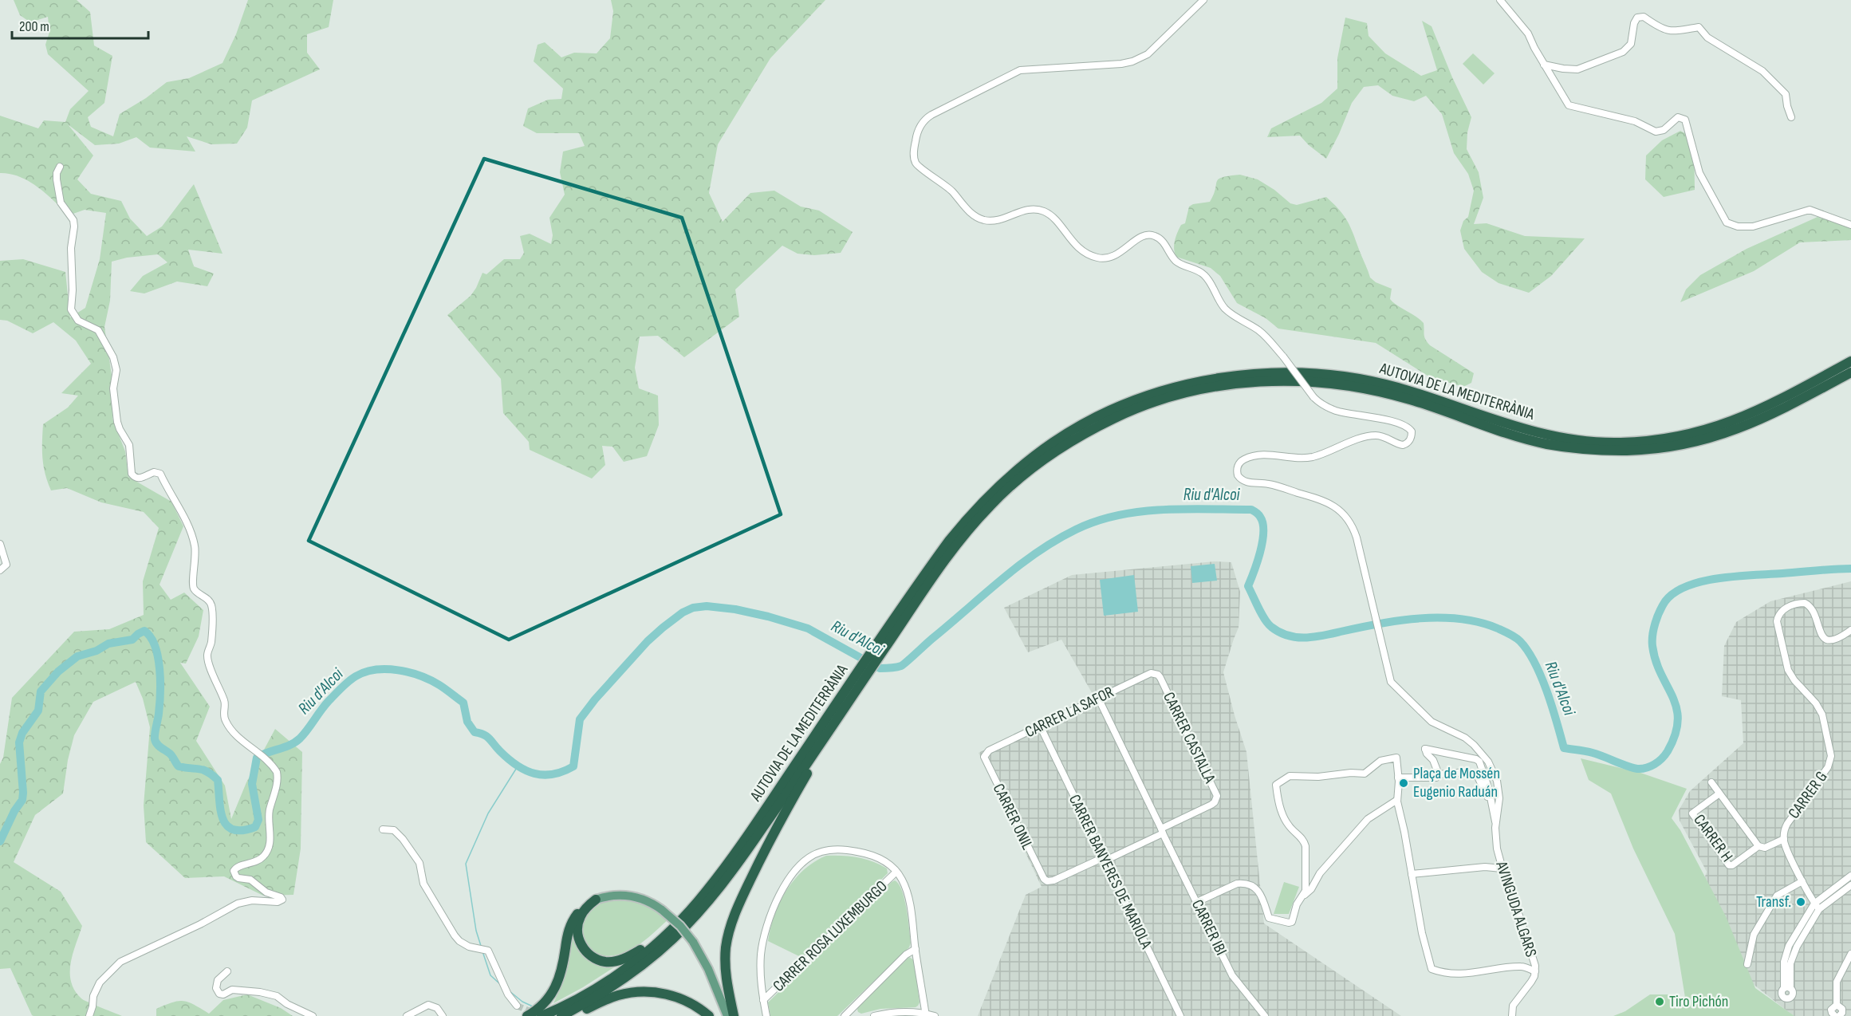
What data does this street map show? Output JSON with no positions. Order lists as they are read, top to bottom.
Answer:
{
  "streets": {
    "highway": ["AUTOVIA DE LA MEDITERRÀNIA"],
    "street": [
      "CARRER LA SAFOR",
      "CARRER CASTALLA",
      "CARRER G",
      "CARRER ONIL",
      "CARRER H",
      "CARRER BANYERES DE MARIOLA",
      "AVINGUDA ALGARS",
      "CARRER IBI",
      "CARRER ROSA LUXEMBURGO"
    ]
  },
  "crossings": [
    ["CARRER LA SAFOR", "CARRER CASTALLA"],
    ["CARRER LA SAFOR", "CARRER ONIL"],
    ["CARRER LA SAFOR", "CARRER BANYERES DE MARIOLA"],
    ["CARRER LA SAFOR", "CARRER IBI"],
    ["CARRER CASTALLA", "CARRER IBI"],
    ["CARRER G", "CARRER H"],
    ["CARRER ONIL", "CARRER BANYERES DE MARIOLA"]
  ],
  "water": ["Riu d'Alcoi"],
  "places": ["Plaça de Mossén Eugenio Raduán", "Transf.", "Tiro Pichón"],
  "scale_bar": "200 m"
}
